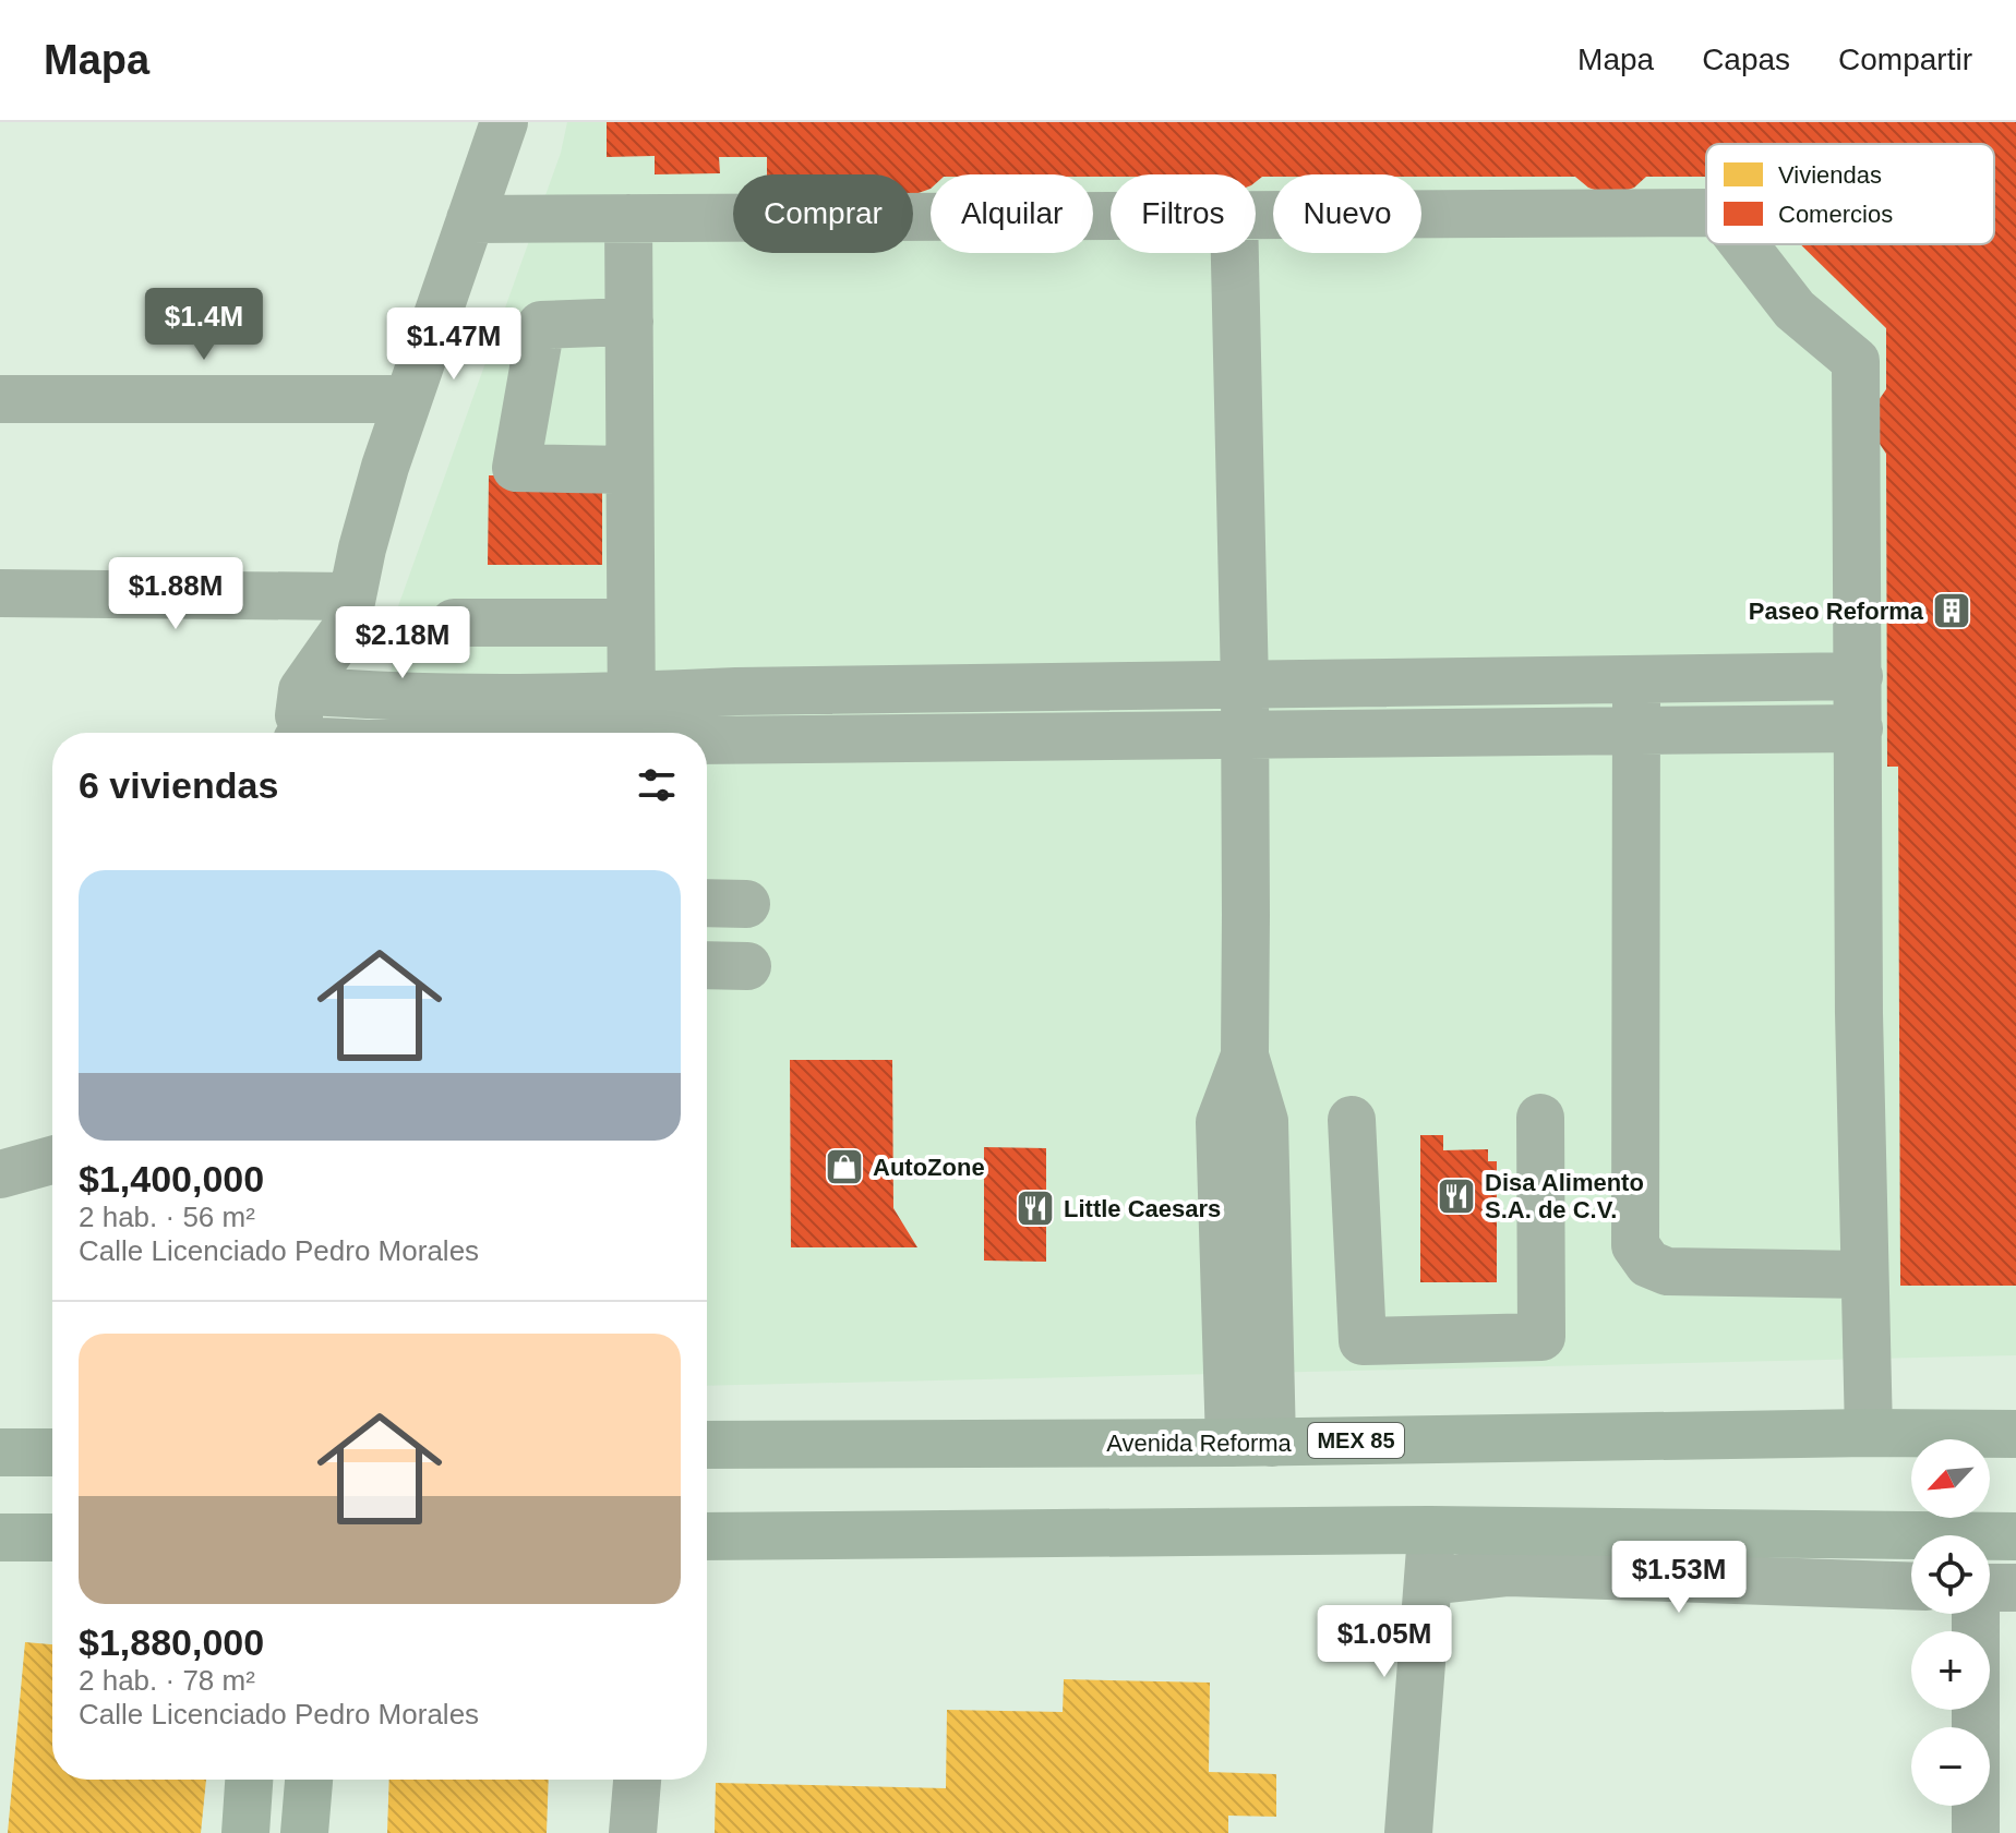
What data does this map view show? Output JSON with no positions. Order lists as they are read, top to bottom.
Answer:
{
  "streets": {
    "main road": ["MEX 85", "Avenida Reforma"]
  },
  "places": {
    "building": ["Paseo Reforma"],
    "shop": ["AutoZone"],
    "restaurant": ["Disa Alimento S.A. de C.V.", "Little Caesars"]
  },
  "legend": ["Viviendas", "Comercios"],
  "north": "bottom left",
  "page": {
    "header": "Mapa",
    "nav": ["Mapa", "Capas", "Compartir"],
    "chip": [
      "Comprar",
      "Alquilar",
      "Filtros",
      "Nuevo"
    ],
    "price": [
      "$1.4M",
      "$1.47M",
      "$1.88M",
      "$2.18M",
      "$1.53M",
      "$1.05M"
    ],
    "heading": "6 viviendas",
    "list": [
      {
        "name": "$1,400,000",
        "note": "2 hab. · 56 m² · Calle Licenciado Pedro Morales"
      },
      {
        "name": "$1,880,000",
        "note": "2 hab. · 78 m² · Calle Licenciado Pedro Morales"
      }
    ],
    "map_buttons": ["+", "−"]
  }
}
